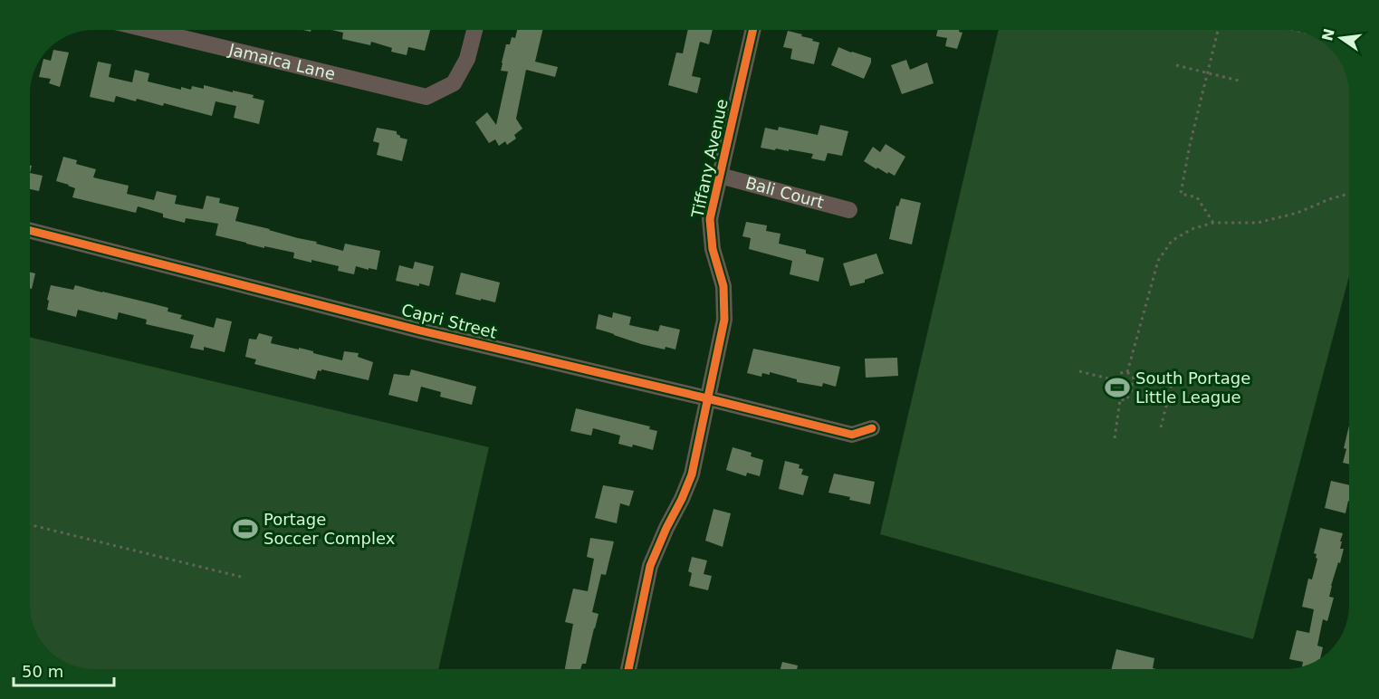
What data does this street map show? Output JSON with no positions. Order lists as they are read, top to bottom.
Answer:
{
  "streets": {
    "street": [
      "Jamaica Lane",
      "Tiffany Avenue",
      "Bali Court",
      "Capri Street"
    ]
  },
  "crossings": [
    ["Tiffany Avenue", "Bali Court"],
    ["Tiffany Avenue", "Capri Street"]
  ],
  "places": {
    "sports": ["South Portage Little League", "Portage Soccer Complex"]
  },
  "scale_bar": "50 m",
  "north": "left"
}
